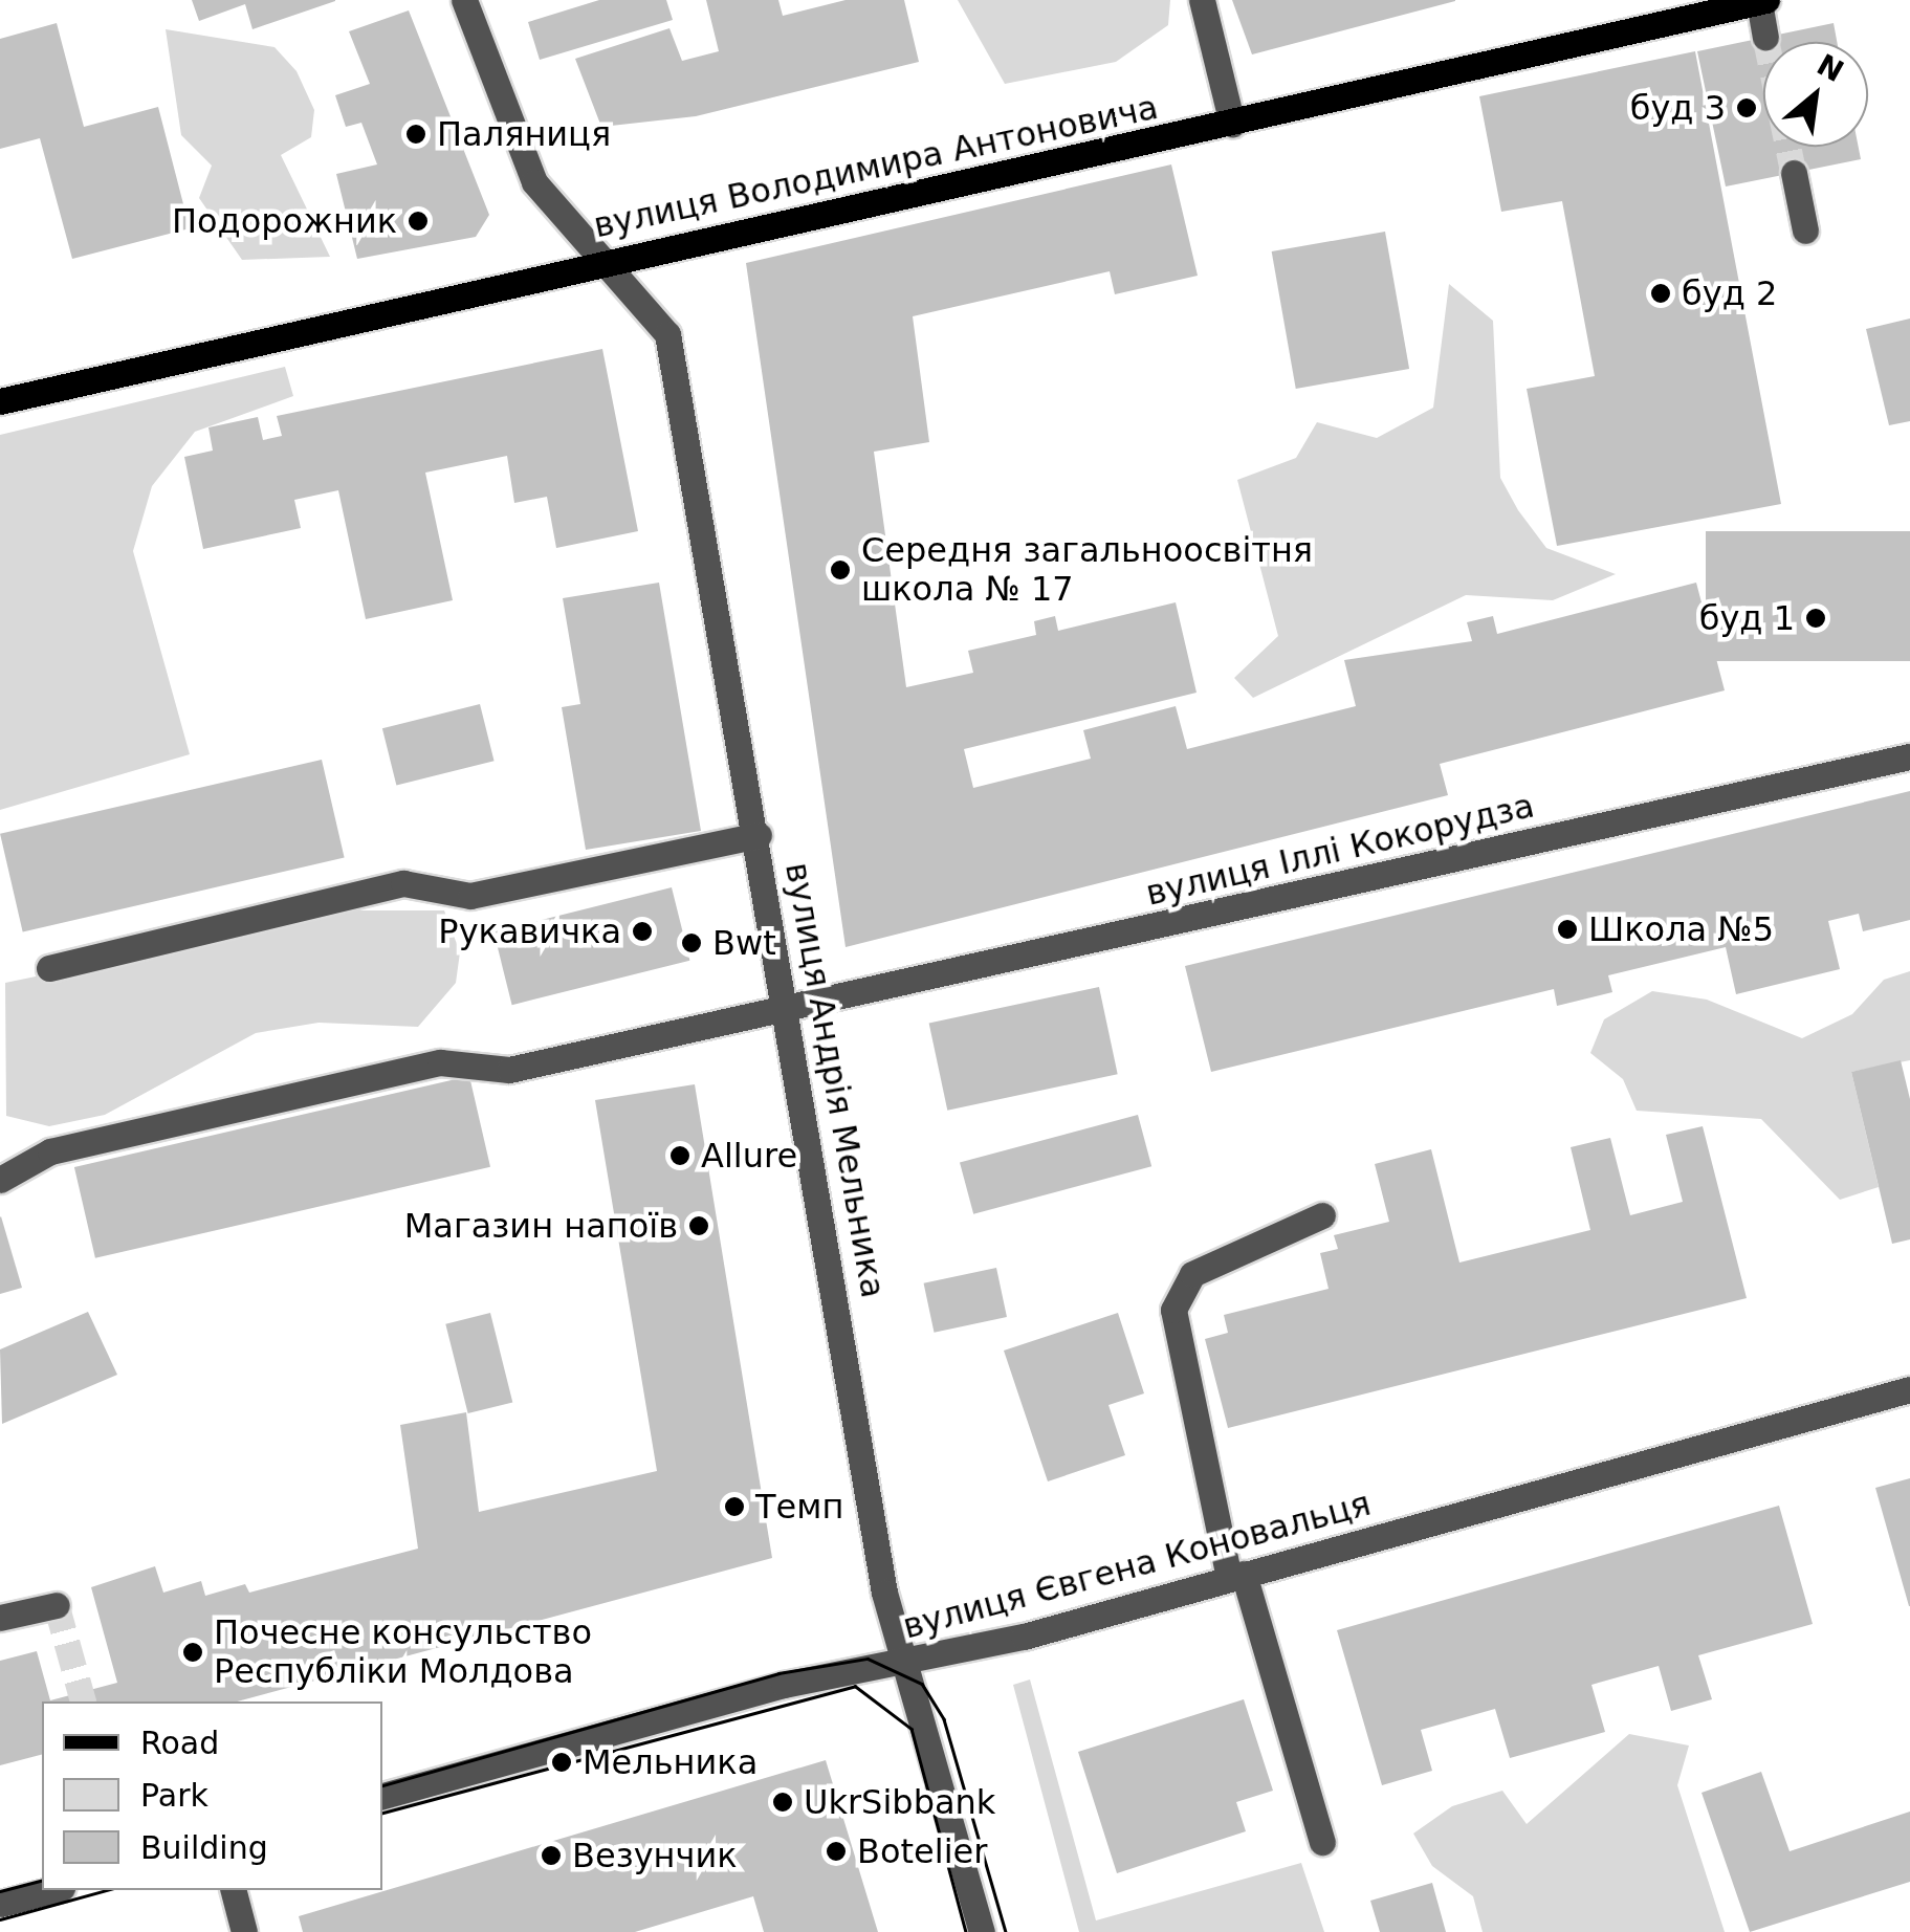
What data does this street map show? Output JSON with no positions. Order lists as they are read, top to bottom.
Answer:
{
  "streets": {
    "main road": ["вулиця Володимира Антоновича"],
    "street": ["вулиця Іллі Кокорудза", "вулиця Андрія Мельника", "вулиця Євгена Коновальця"]
  },
  "crossings": [
    ["вулиця Володимира Антоновича", "вулиця Андрія Мельника"],
    ["вулиця Іллі Кокорудза", "вулиця Андрія Мельника"],
    ["вулиця Андрія Мельника", "вулиця Євгена Коновальця"]
  ],
  "places": [
    "буд 3",
    "Паляниця",
    "Подорожник",
    "буд 2",
    "Середня загальноосвітня школа № 17",
    "буд 1",
    "Школа №5",
    "Рукавичка",
    "Bwt",
    "Allure",
    "Магазин напоїв",
    "Темп",
    "Почесне консульство Республіки Молдова",
    "Мельника",
    "UkrSibbank",
    "Botelier",
    "Везунчик"
  ],
  "legend": ["Road", "Park", "Building"],
  "north": "top right"
}
